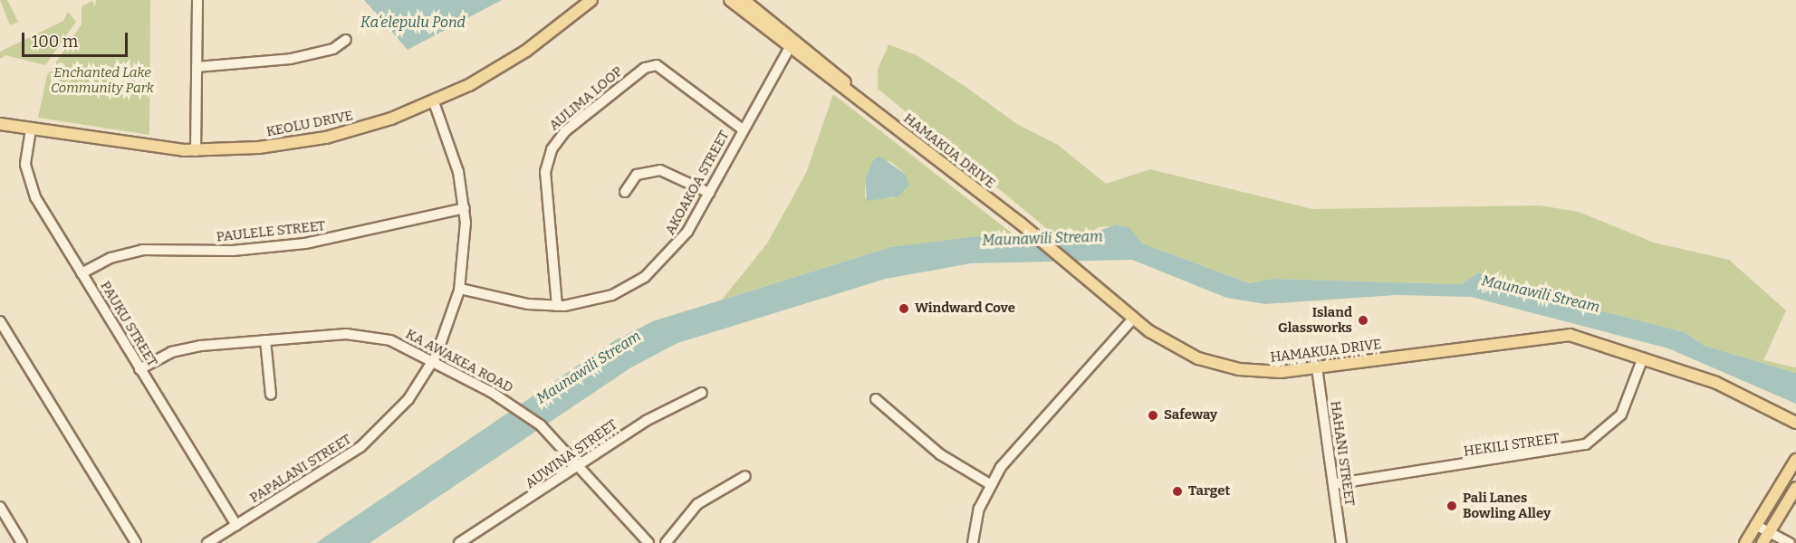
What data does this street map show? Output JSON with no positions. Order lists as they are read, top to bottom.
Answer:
{
  "streets": {
    "main road": ["KEOLU DRIVE", "HAMAKUA DRIVE"],
    "street": [
      "AULIMA LOOP",
      "AKOAKOA STREET",
      "PAULELE STREET",
      "PAUKU STREET",
      "KA AWAKEA ROAD",
      "HEKILI STREET",
      "HAHANI STREET",
      "AUWINA STREET",
      "PAPALANI STREET"
    ]
  },
  "crossings": [
    ["AULIMA LOOP", "AKOAKOA STREET"],
    ["KEOLU DRIVE", "PAUKU STREET"],
    ["KEOLU DRIVE", "PAPALANI STREET"],
    ["HAMAKUA DRIVE", "AKOAKOA STREET"],
    ["HAMAKUA DRIVE", "HEKILI STREET"],
    ["HAMAKUA DRIVE", "HAHANI STREET"],
    ["AKOAKOA STREET", "PAPALANI STREET"],
    ["PAULELE STREET", "PAUKU STREET"],
    ["PAULELE STREET", "PAPALANI STREET"],
    ["PAUKU STREET", "KA AWAKEA ROAD"],
    ["PAUKU STREET", "PAPALANI STREET"],
    ["KA AWAKEA ROAD", "AUWINA STREET"],
    ["KA AWAKEA ROAD", "PAPALANI STREET"],
    ["HEKILI STREET", "HAHANI STREET"]
  ],
  "water": ["Kaʻelepulu Pond", "Maunawili Stream"],
  "parks": ["Enchanted Lake Community Park"],
  "places": [
    "Windward Cove",
    "Island Glassworks",
    "Safeway",
    "Target",
    "Pali Lanes Bowling Alley"
  ],
  "scale_bar": "100 m"
}
